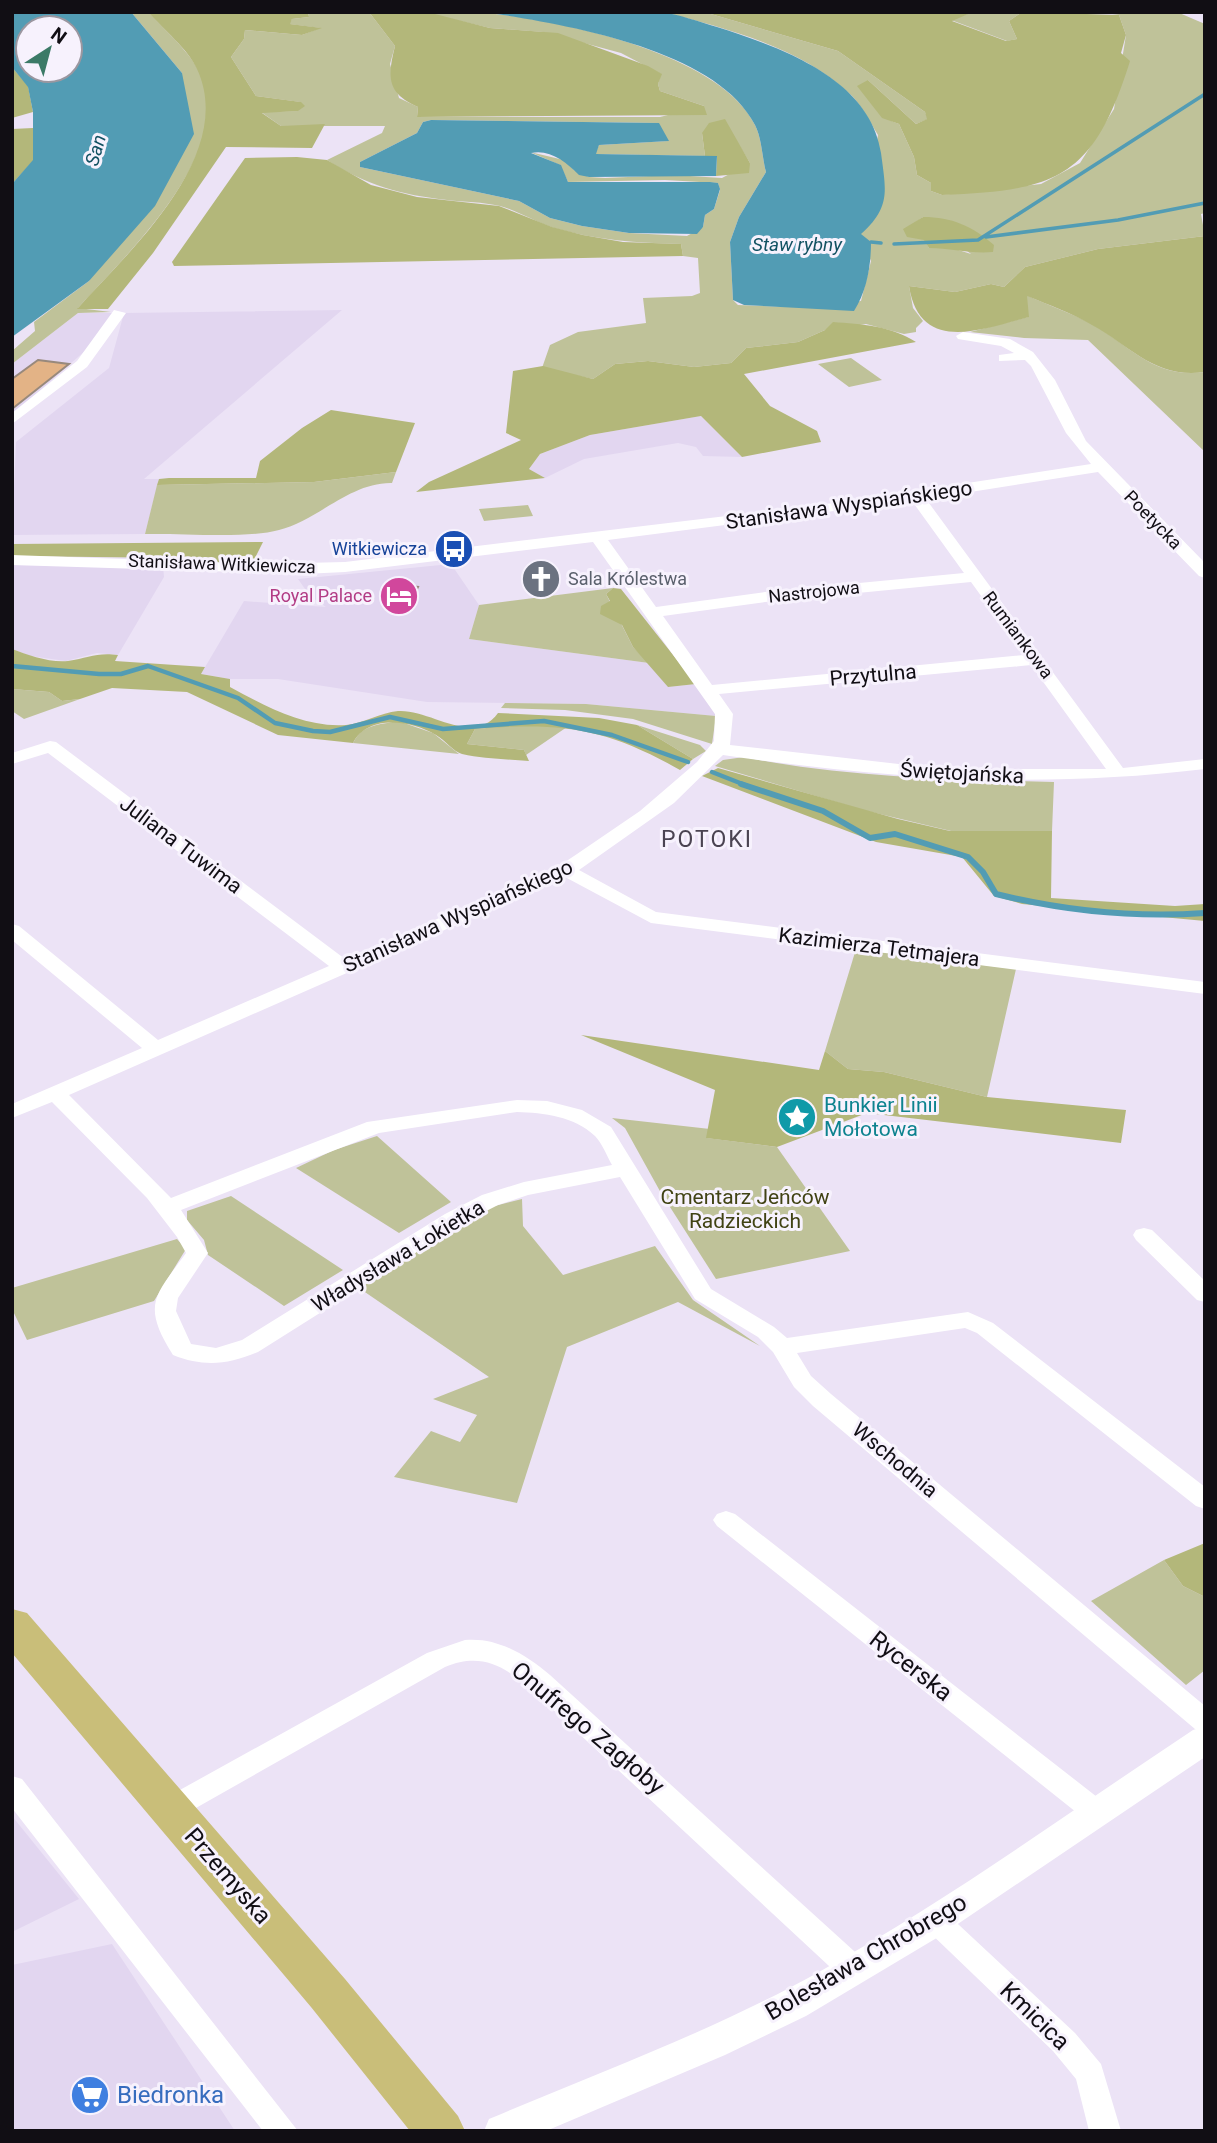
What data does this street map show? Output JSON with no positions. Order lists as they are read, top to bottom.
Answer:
{
  "streets": {
    "main road": ["Przemyska"],
    "street": [
      "Stanisława Wyspiańskiego",
      "Poetycka",
      "Stanisława Witkiewicza",
      "Nastrojowa",
      "Rumiankowa",
      "Przytulna",
      "Świętojańska",
      "Juliana Tuwima",
      "Kazimierza Tetmajera",
      "Władysława Łokietka",
      "Wschodnia",
      "Rycerska",
      "Onufrego Zagłoby",
      "Bolesława Chrobrego",
      "Kmicica"
    ]
  },
  "crossings": [
    ["Stanisława Wyspiańskiego", "Poetycka"],
    ["Stanisława Wyspiańskiego", "Stanisława Witkiewicza"],
    ["Stanisława Wyspiańskiego", "Rumiankowa"],
    ["Stanisława Wyspiańskiego", "Świętojańska"],
    ["Stanisława Wyspiańskiego", "Juliana Tuwima"],
    ["Stanisława Wyspiańskiego", "Kazimierza Tetmajera"],
    ["Stanisława Wyspiańskiego", "Władysława Łokietka"],
    ["Nastrojowa", "Rumiankowa"],
    ["Rumiankowa", "Przytulna"],
    ["Rumiankowa", "Świętojańska"],
    ["Władysława Łokietka", "Wschodnia"],
    ["Rycerska", "Bolesława Chrobrego"],
    ["Onufrego Zagłoby", "Przemyska"],
    ["Onufrego Zagłoby", "Bolesława Chrobrego"],
    ["Bolesława Chrobrego", "Kmicica"]
  ],
  "districts": ["POTOKI"],
  "water": ["San", "Staw rybny"],
  "parks": ["Cmentarz Jeńców Radzieckich"],
  "places": {
    "bus stop": ["Witkiewicza"],
    "church": ["Sala Królestwa"],
    "hotel": ["Royal Palace"],
    "place": ["Bunkier Linii Mołotowa"],
    "supermarket": ["Biedronka"]
  },
  "north": "top right"
}
